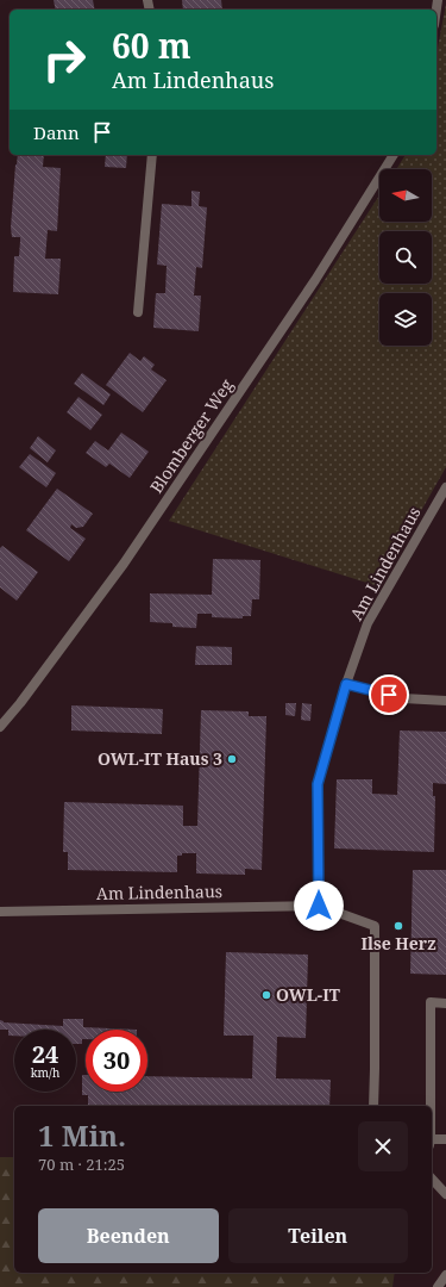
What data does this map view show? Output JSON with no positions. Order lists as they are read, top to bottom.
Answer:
{
  "streets": {
    "street": ["Blomberger Weg", "Am Lindenhaus"]
  },
  "places": ["OWL-IT Haus 3", "Ilse Herz", "OWL-IT"],
  "north": "left",
  "page": {
    "turn": ["60 m", "Am Lindenhaus"],
    "then": "Dann",
    "speed": "24 km/h",
    "limit": "30",
    "heading": ["1 Min.", "70 m · 21:25"],
    "buttons": ["Beenden", "Teilen"]
  }
}
